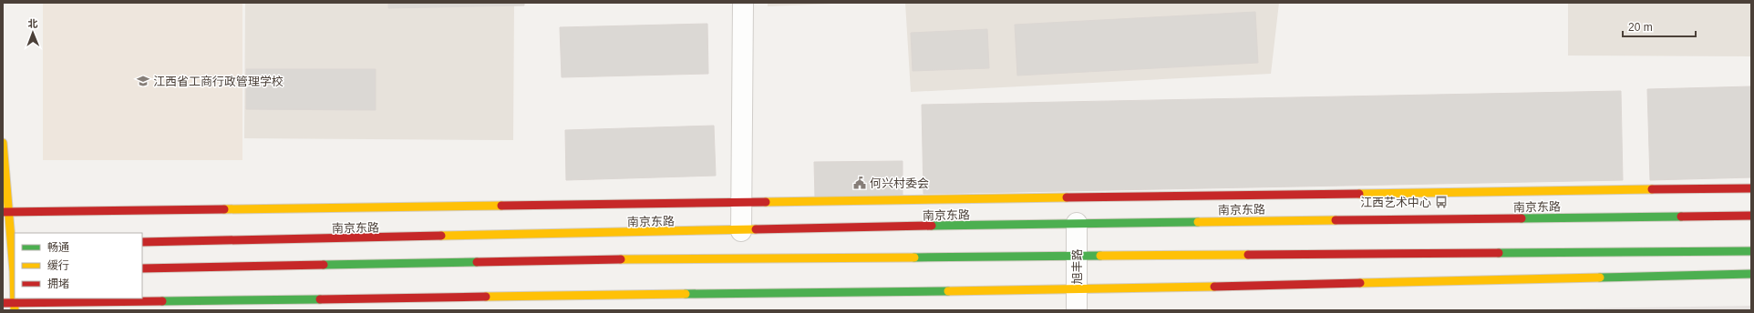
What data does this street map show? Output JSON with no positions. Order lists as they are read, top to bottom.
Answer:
{
  "streets": {
    "street": ["南京东路", "旭丰路"]
  },
  "crossings": [
    ["南京东路", "旭丰路"]
  ],
  "places": {
    "school or university": ["江西省工商行政管理学校"],
    "public building": ["何兴村委会"],
    "bus stop": ["江西艺术中心"]
  },
  "legend": ["畅通", "缓行", "拥堵"],
  "scale_bar": "20 m",
  "north": "top"
}
